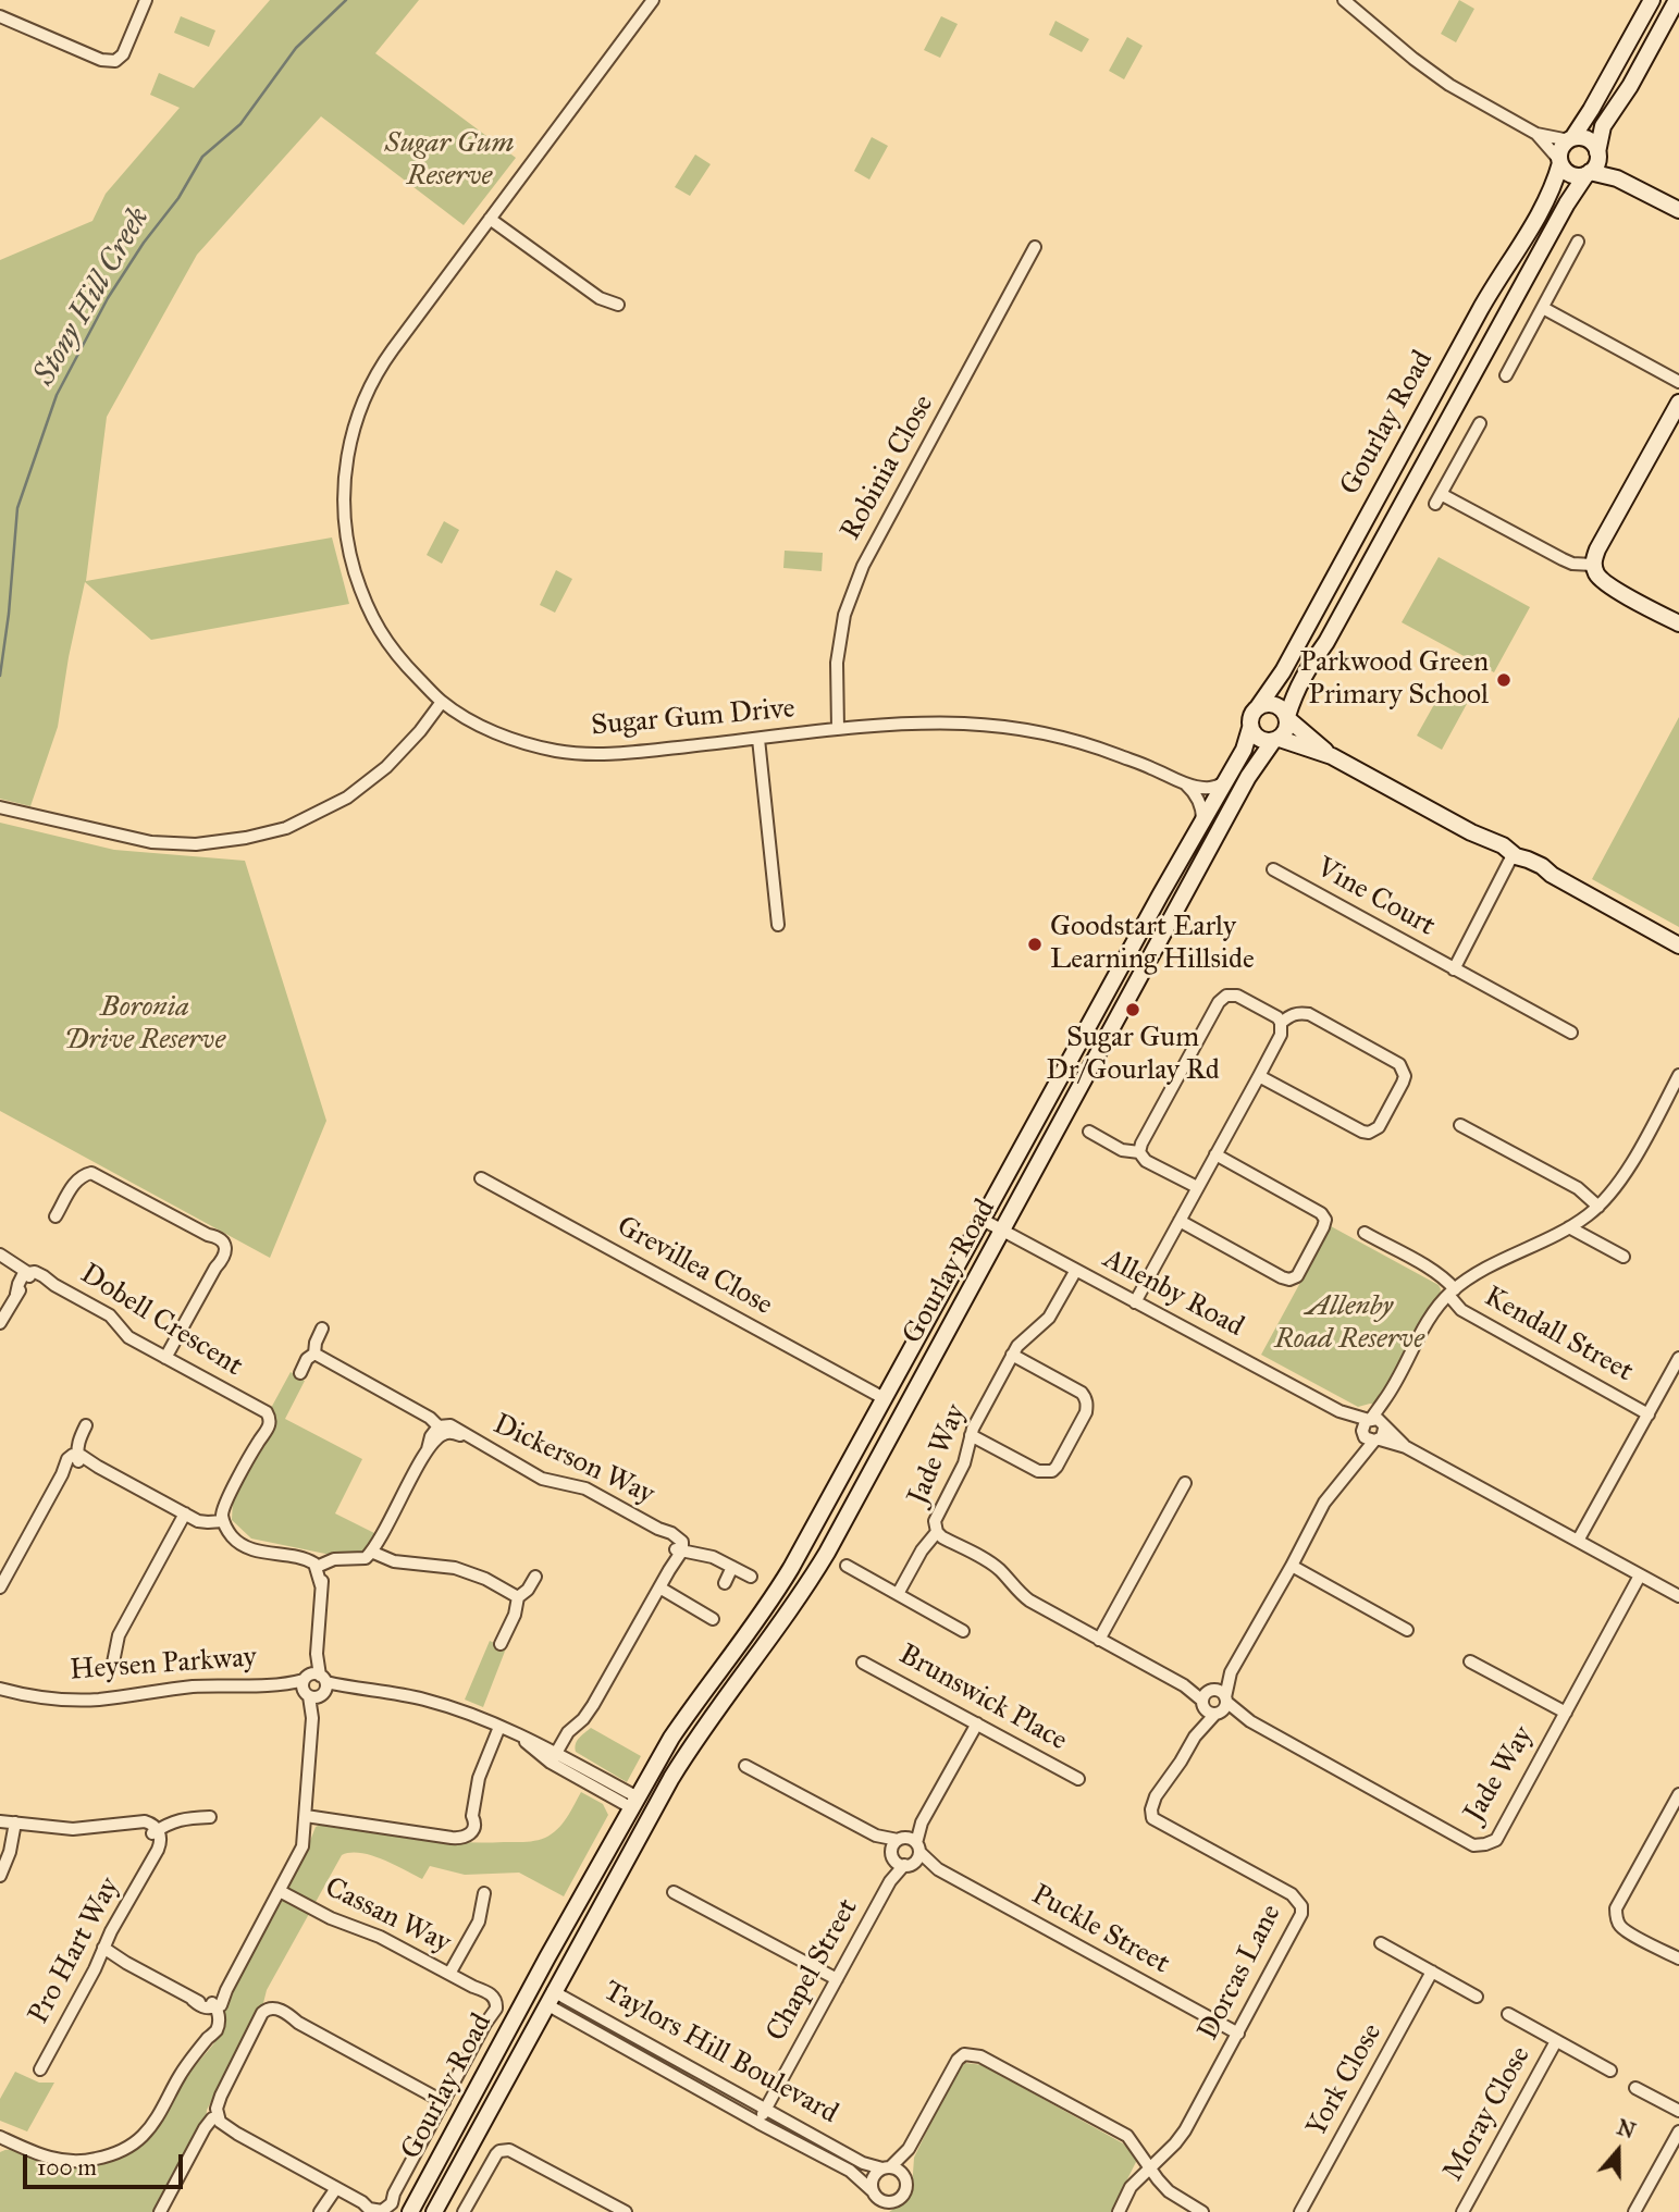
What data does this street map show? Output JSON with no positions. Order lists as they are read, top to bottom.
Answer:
{
  "streets": {
    "main road": ["Gourlay Road"],
    "street": [
      "Robinia Close",
      "Sugar Gum Drive",
      "Vine Court",
      "Grevillea Close",
      "Allenby Road",
      "Dobell Crescent",
      "Kendall Street",
      "Jade Way",
      "Dickerson Way",
      "Heysen Parkway",
      "Brunswick Place",
      "Cassan Way",
      "Puckle Street",
      "Pro Hart Way",
      "Chapel Street",
      "Dorcas Lane",
      "Taylors Hill Boulevard",
      "York Close",
      "Moray Close"
    ]
  },
  "crossings": [
    ["Gourlay Road", "Sugar Gum Drive"],
    ["Gourlay Road", "Grevillea Close"],
    ["Gourlay Road", "Allenby Road"],
    ["Gourlay Road", "Taylors Hill Boulevard"],
    ["Robinia Close", "Sugar Gum Drive"],
    ["Allenby Road", "Jade Way"],
    ["Jade Way", "Dorcas Lane"],
    ["Brunswick Place", "Chapel Street"],
    ["Puckle Street", "Chapel Street"],
    ["Puckle Street", "Dorcas Lane"],
    ["Chapel Street", "Taylors Hill Boulevard"]
  ],
  "water": ["Stony Hill Creek"],
  "parks": ["Sugar Gum Reserve", "Boronia Drive Reserve", "Allenby Road Reserve"],
  "places": ["Parkwood Green Primary School", "Goodstart Early Learning Hillside", "Sugar Gum Dr/Gourlay Rd"],
  "scale_bar": "100 m",
  "north": "top"
}
